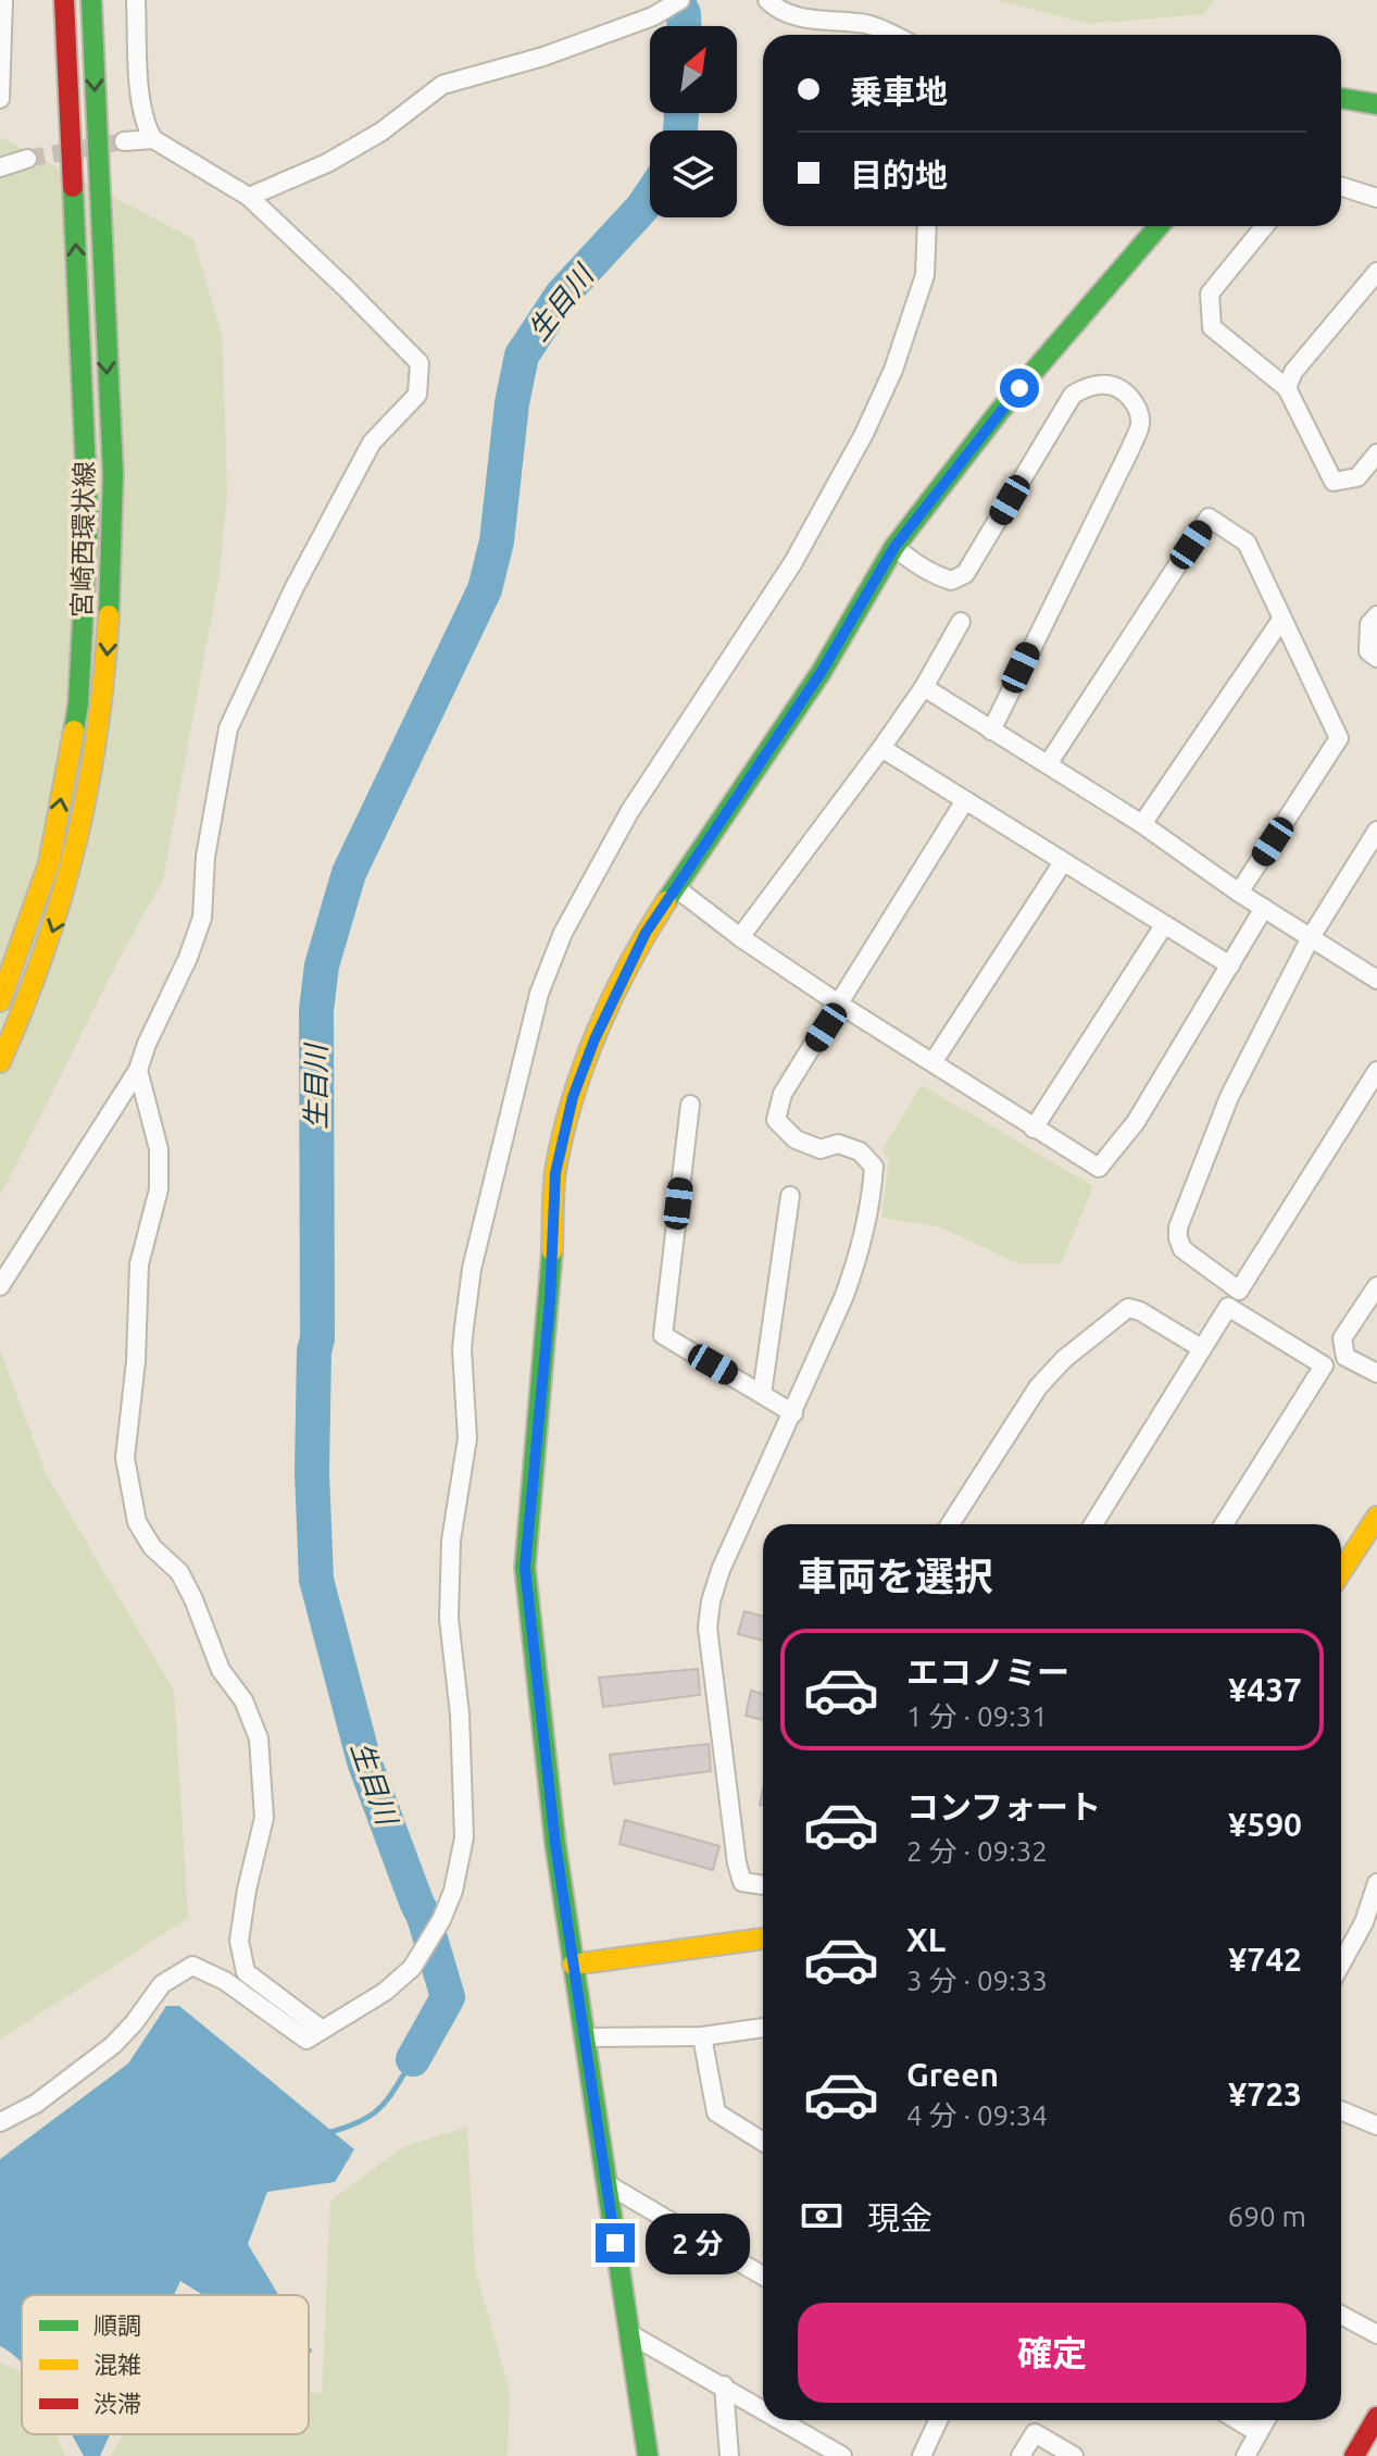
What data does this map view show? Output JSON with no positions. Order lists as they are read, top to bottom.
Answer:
{
  "streets": {
    "street": ["宮崎西環状線"]
  },
  "water": ["生目川"],
  "legend": ["順調", "混雑", "渋滞"],
  "north": "top right",
  "page": {
    "banner": ["乗車地", "目的地"],
    "heading": "車両を選択",
    "list": [
      {
        "name": "エコノミー",
        "note": "1 分 · 09:31",
        "value": "¥437"
      },
      {
        "name": "コンフォート",
        "note": "2 分 · 09:32",
        "value": "¥590"
      },
      {
        "name": "XL",
        "note": "3 分 · 09:33",
        "value": "¥742"
      },
      {
        "name": "Green",
        "note": "4 分 · 09:34",
        "value": "¥723"
      }
    ],
    "pay": ["現金", "690 m"],
    "bubble": "2 分",
    "buttons": "確定"
  }
}
